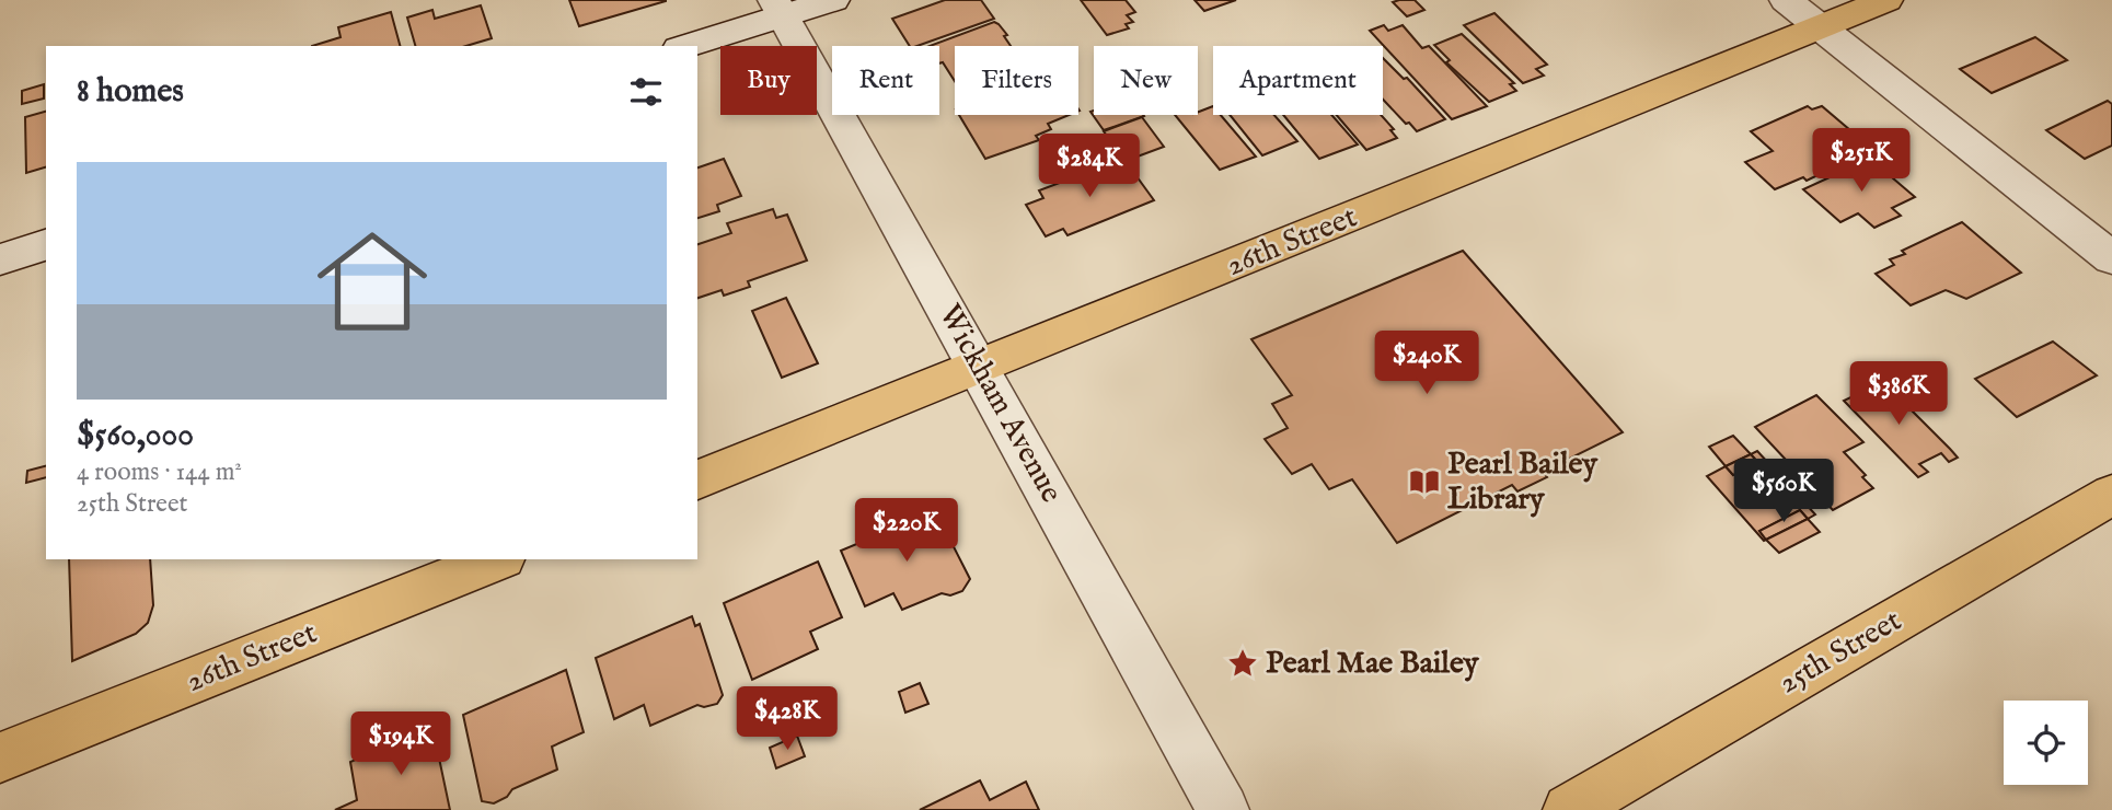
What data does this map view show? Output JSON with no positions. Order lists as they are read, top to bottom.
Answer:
{
  "streets": {
    "main road": ["26th Street", "25th Street"],
    "street": ["Wickham Avenue"]
  },
  "crossings": [
    ["26th Street", "Wickham Avenue"]
  ],
  "places": {
    "library": ["Pearl Bailey Library"],
    "place": ["Pearl Mae Bailey"]
  },
  "page": {
    "chip": [
      "Buy",
      "Rent",
      "Filters",
      "New",
      "Apartment"
    ],
    "heading": "8 homes",
    "price": [
      "$251K",
      "$284K",
      "$240K",
      "$386K",
      "$560K",
      "$220K",
      "$428K",
      "$194K"
    ],
    "list": [
      {
        "name": "$560,000",
        "note": "4 rooms · 144 m² · 25th Street"
      }
    ]
  }
}
